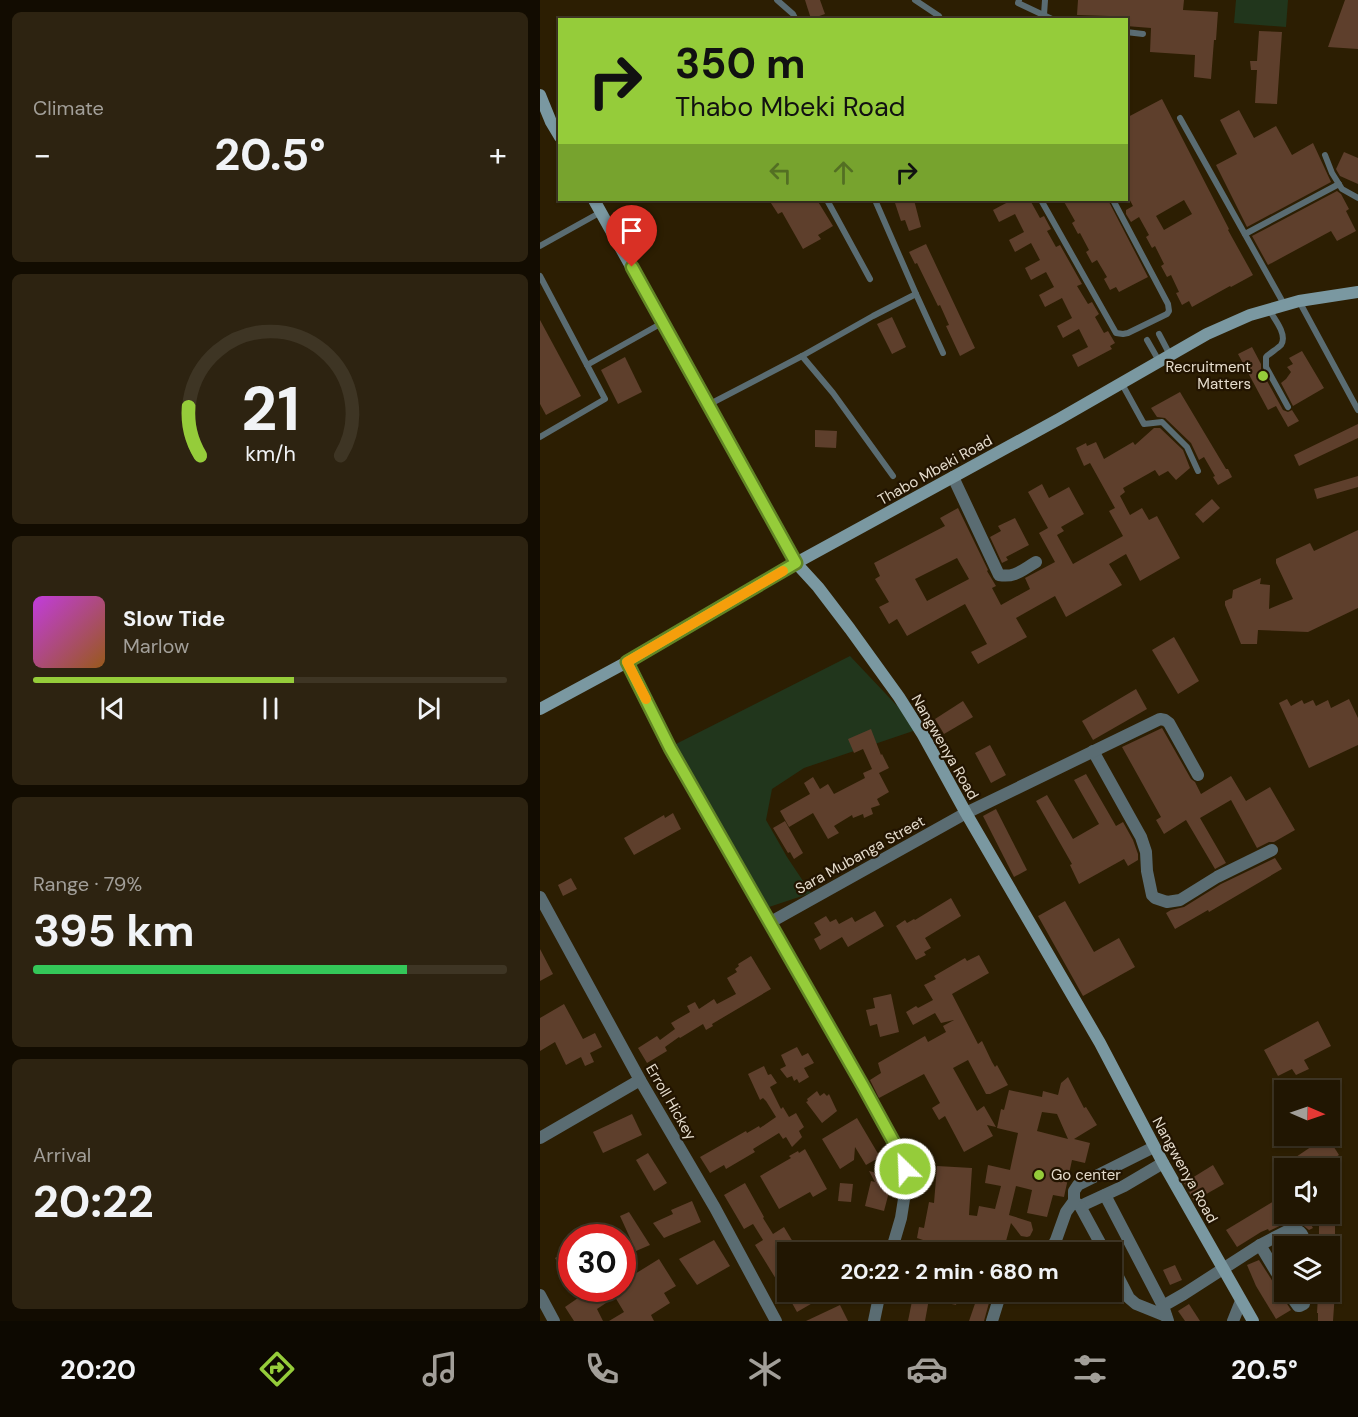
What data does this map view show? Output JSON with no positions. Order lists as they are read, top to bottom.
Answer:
{
  "streets": {
    "main road": ["Thabo Mbeki Road", "Nangwenya Road"],
    "street": ["Sara Mubanga Street", "Erroll Hickey"]
  },
  "crossings": [
    ["Thabo Mbeki Road", "Nangwenya Road"],
    ["Nangwenya Road", "Sara Mubanga Street"]
  ],
  "places": ["Recruitment Matters", "Go center"],
  "north": "right",
  "page": {
    "tile": [
      "Climate",
      ["Range · 79%", "395 km"],
      ["Arrival", "20:22"]
    ],
    "turn": ["350 m", "Thabo Mbeki Road"],
    "heat": ["−", "20.5°", "+"],
    "song": ["Slow Tide", "Marlow"],
    "limit": "30",
    "trip": "20:22 · 2 min · 680 m",
    "tabs": ["20:20", "20.5°"],
    "gauge": ["21", "km/h"]
  }
}
